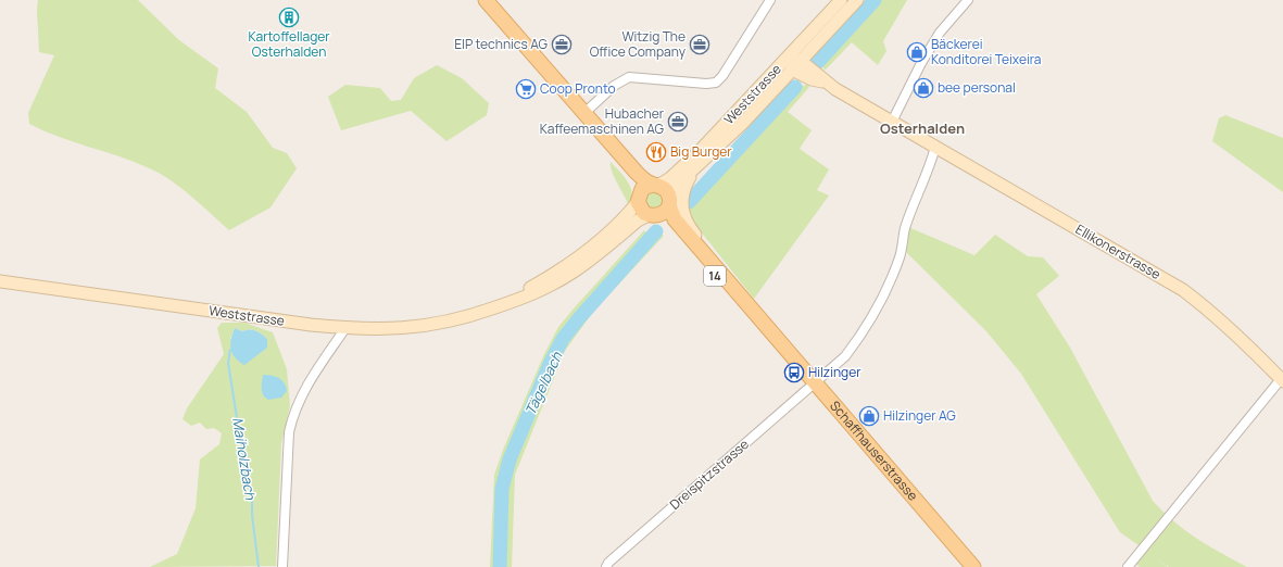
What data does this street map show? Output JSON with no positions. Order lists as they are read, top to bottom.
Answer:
{
  "streets": {
    "main road": [
      "Weststrasse",
      "Ellikonerstrasse",
      "14",
      "Schaffhauserstrasse"
    ],
    "street": ["Dreispitzstrasse"]
  },
  "crossings": [
    ["Weststrasse", "Ellikonerstrasse"],
    ["Weststrasse", "Schaffhauserstrasse"],
    ["Schaffhauserstrasse", "Dreispitzstrasse"]
  ],
  "districts": ["Osterhalden"],
  "water": ["Tägelbach", "Maiholzbach"],
  "places": {
    "building": ["Kartoffellager Osterhalden"],
    "office": ["EIP technics AG", "Witzig The Office Company", "Hubacher Kaffeemaschinen AG"],
    "shop": ["Bäckerei Konditorei Teixeira", "bee personal", "Hilzinger AG"],
    "supermarket": ["Coop Pronto"],
    "restaurant": ["Big Burger"],
    "bus stop": ["Hilzinger"]
  }
}
